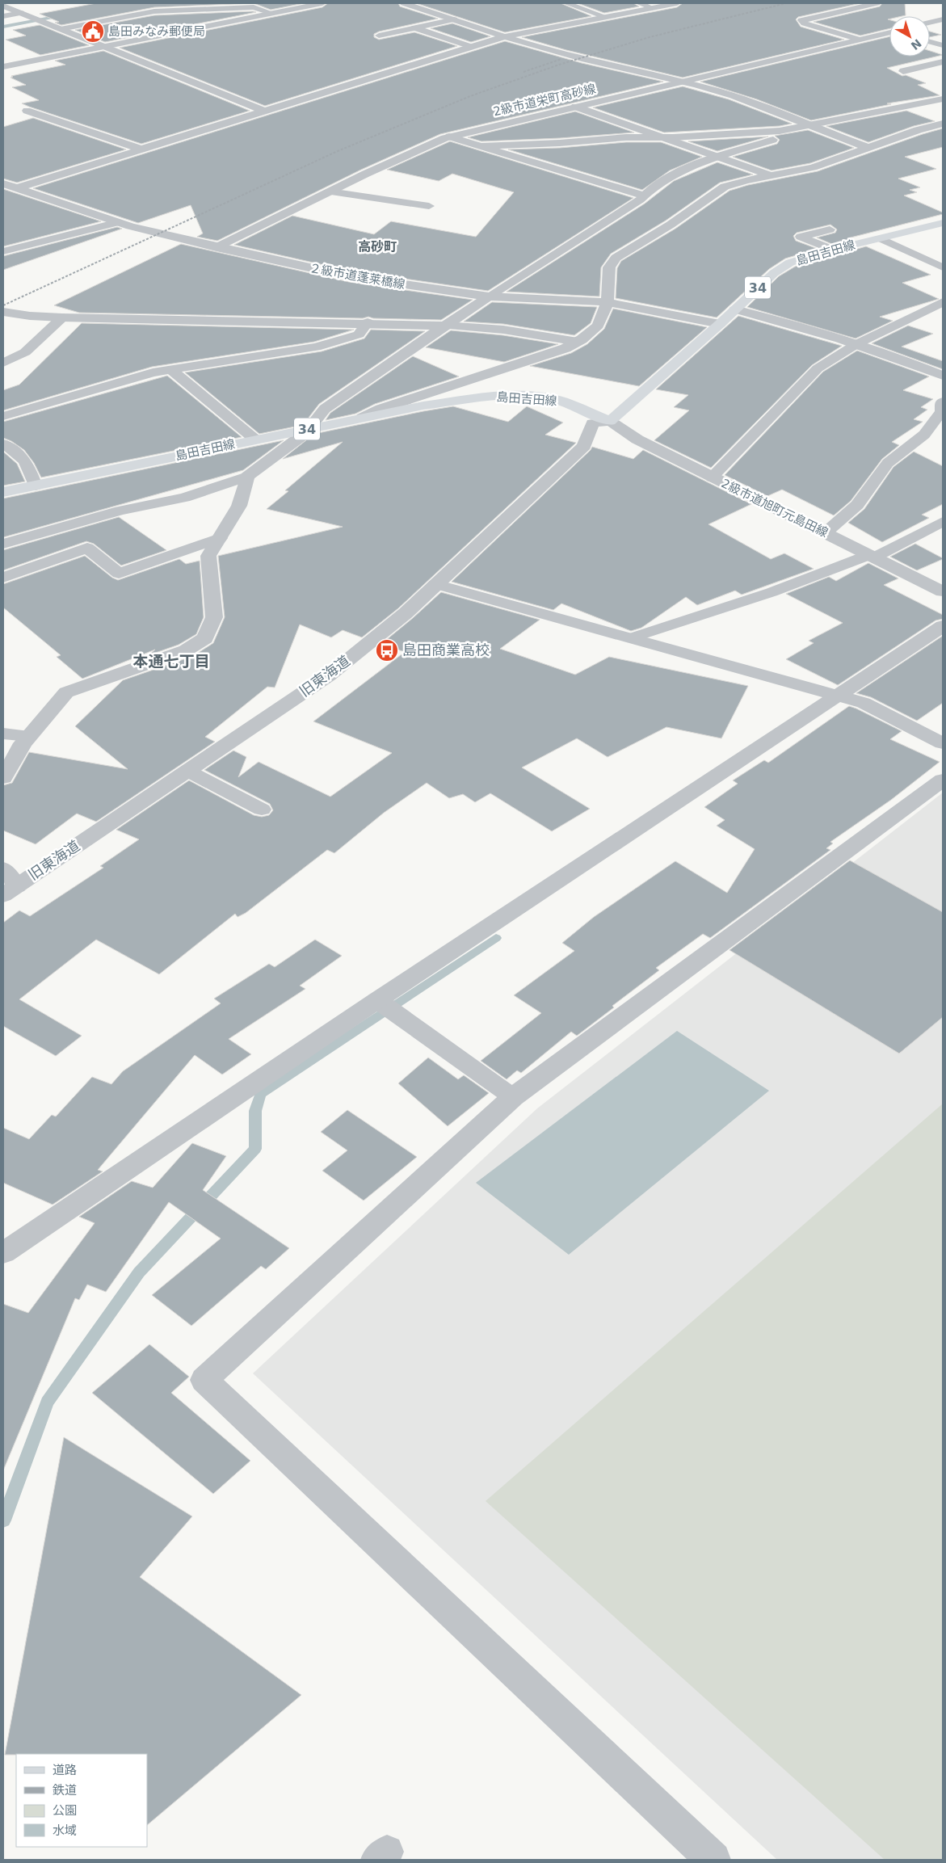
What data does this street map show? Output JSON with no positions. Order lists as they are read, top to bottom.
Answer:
{
  "streets": {
    "main road": ["島田吉田線", "34"],
    "street": [
      "2級市道栄町高砂線",
      "２級市道蓬莱橋線",
      "2級市道旭町元島田線",
      "旧東海道"
    ]
  },
  "crossings": [
    ["2級市道栄町高砂線", "２級市道蓬莱橋線"],
    ["島田吉田線", "２級市道蓬莱橋線"],
    ["島田吉田線", "2級市道旭町元島田線"],
    ["島田吉田線", "旧東海道"],
    ["2級市道旭町元島田線", "旧東海道"]
  ],
  "districts": ["高砂町", "本通七丁目"],
  "places": {
    "public building": ["島田みなみ郵便局"],
    "bus stop": ["島田商業高校"]
  },
  "legend": [
    "道路",
    "鉄道",
    "公園",
    "水域"
  ],
  "north": "bottom right"
}
